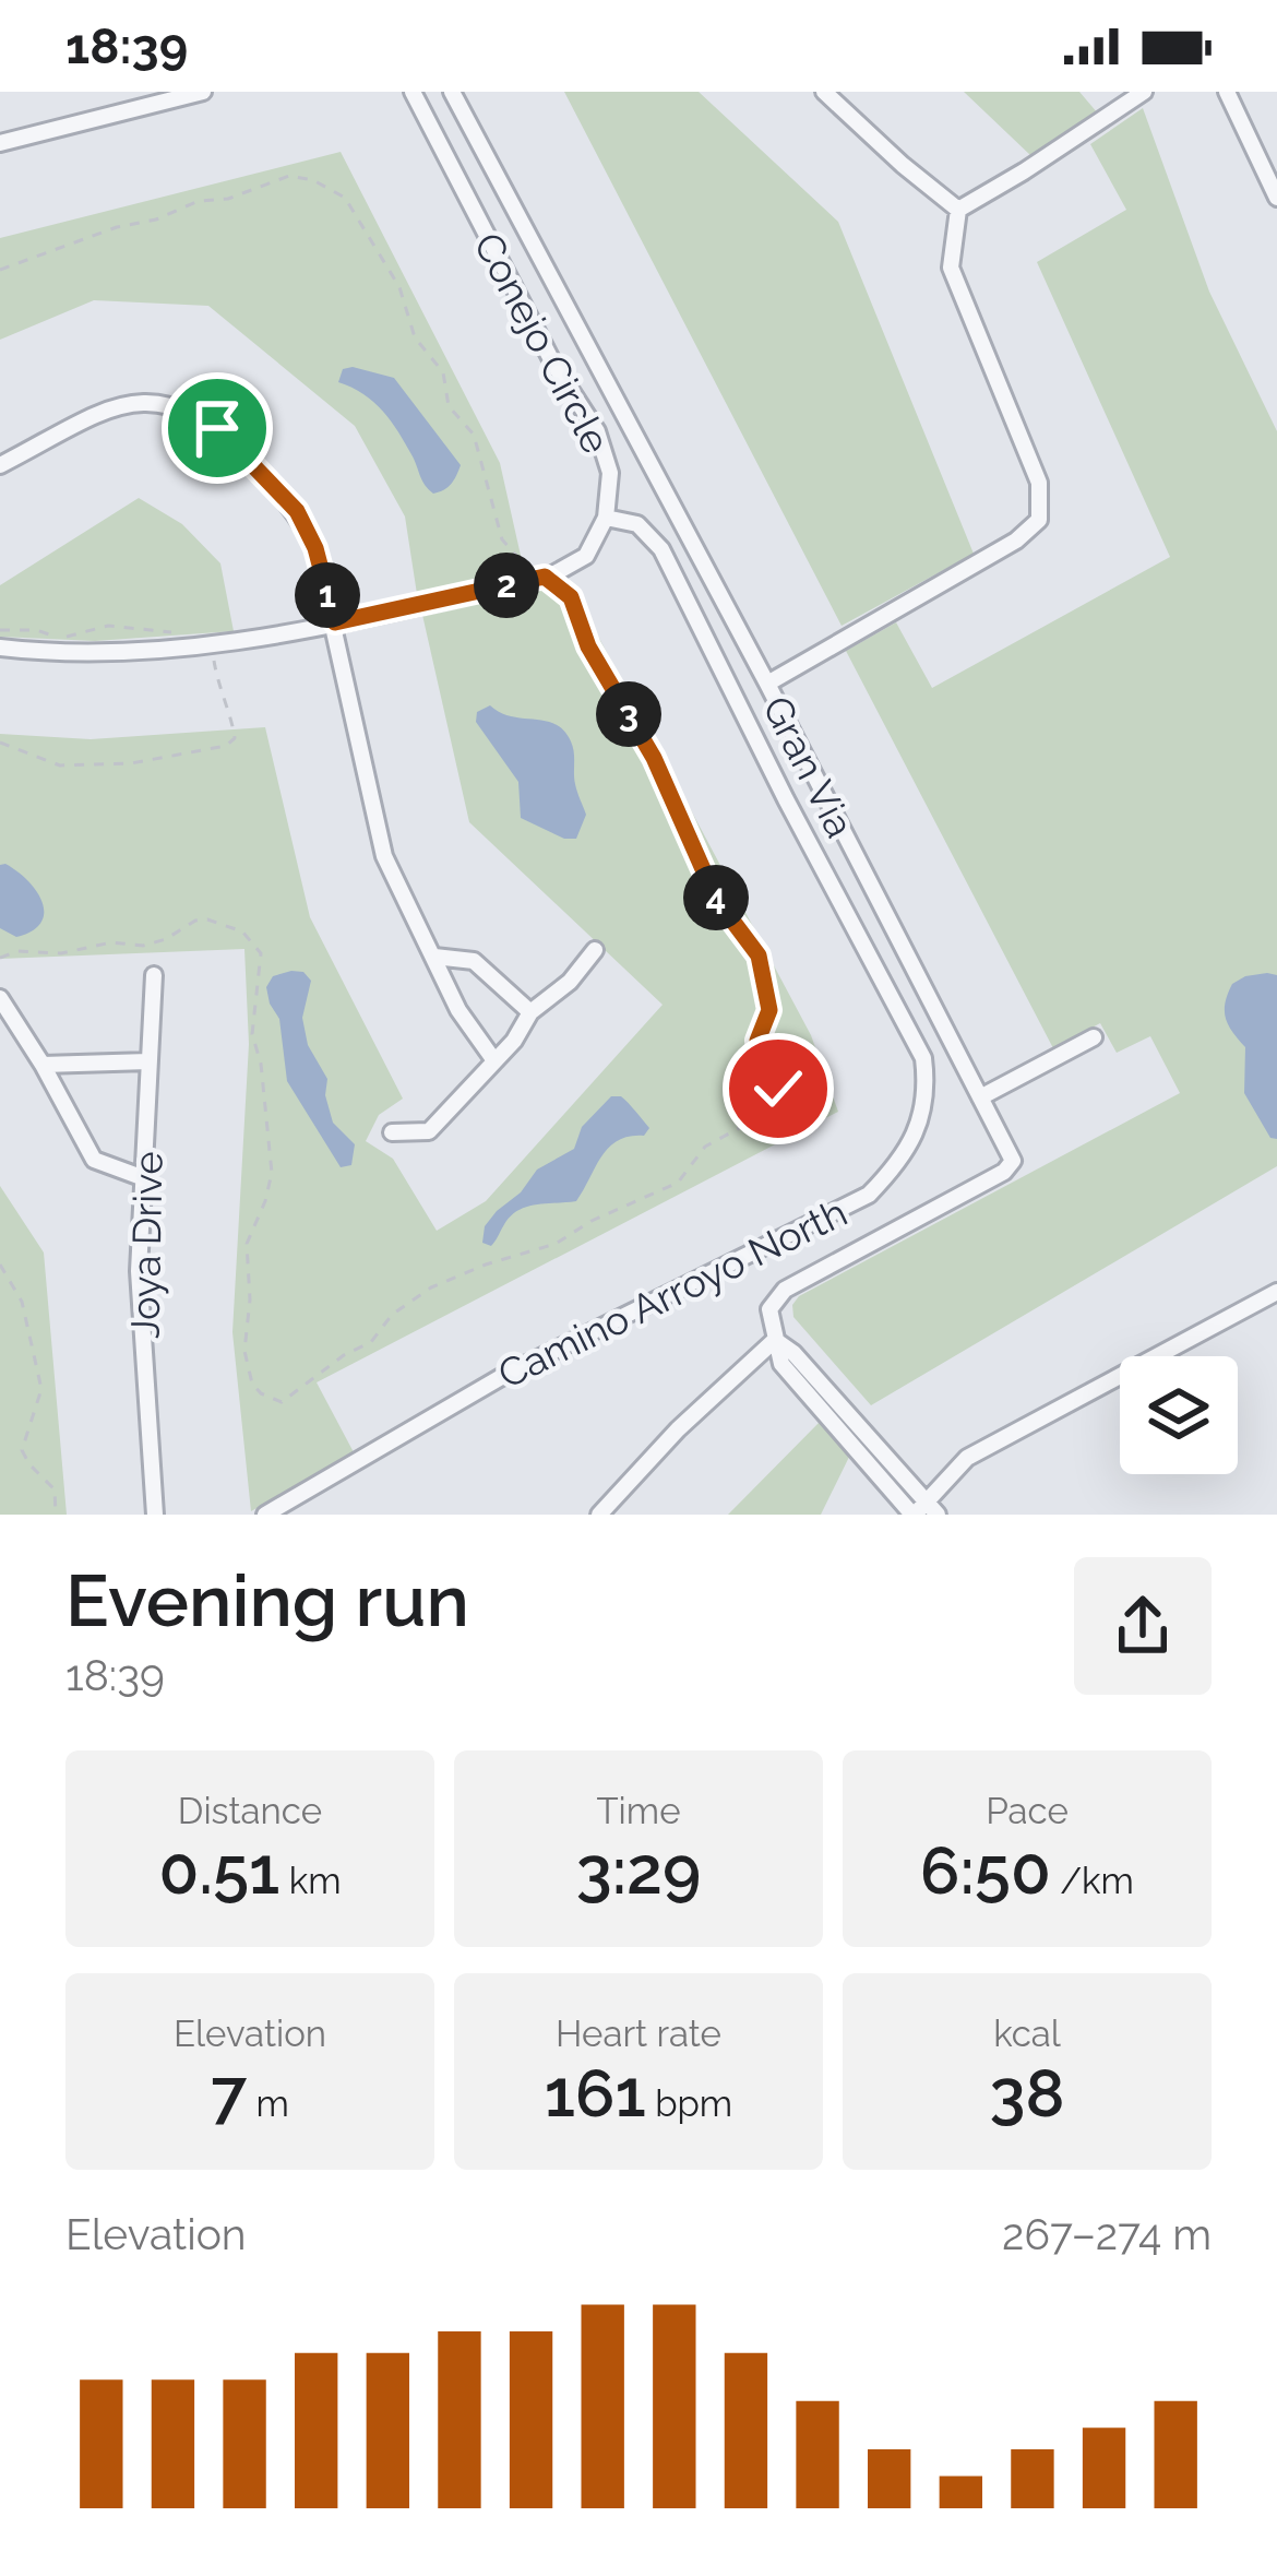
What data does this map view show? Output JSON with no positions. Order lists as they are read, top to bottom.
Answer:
{
  "streets": {
    "street": [
      "Conejo Circle",
      "Gran Via",
      "Joya Drive",
      "Camino Arroyo North"
    ]
  },
  "crossings": [
    ["Conejo Circle", "Camino Arroyo North"]
  ],
  "page": {
    "status": "18:39",
    "pins": [
      "2",
      "1",
      "3",
      "4"
    ],
    "heading": ["Evening run", "18:39"],
    "stats": [
      ["Distance", "0.51 km"],
      ["Time", "3:29"],
      ["Pace", "6:50 /km"],
      ["Elevation", "7 m"],
      ["Heart rate", "161 bpm"],
      ["kcal", "38"]
    ],
    "chart": ["Elevation", "267–274 m"]
  }
}
